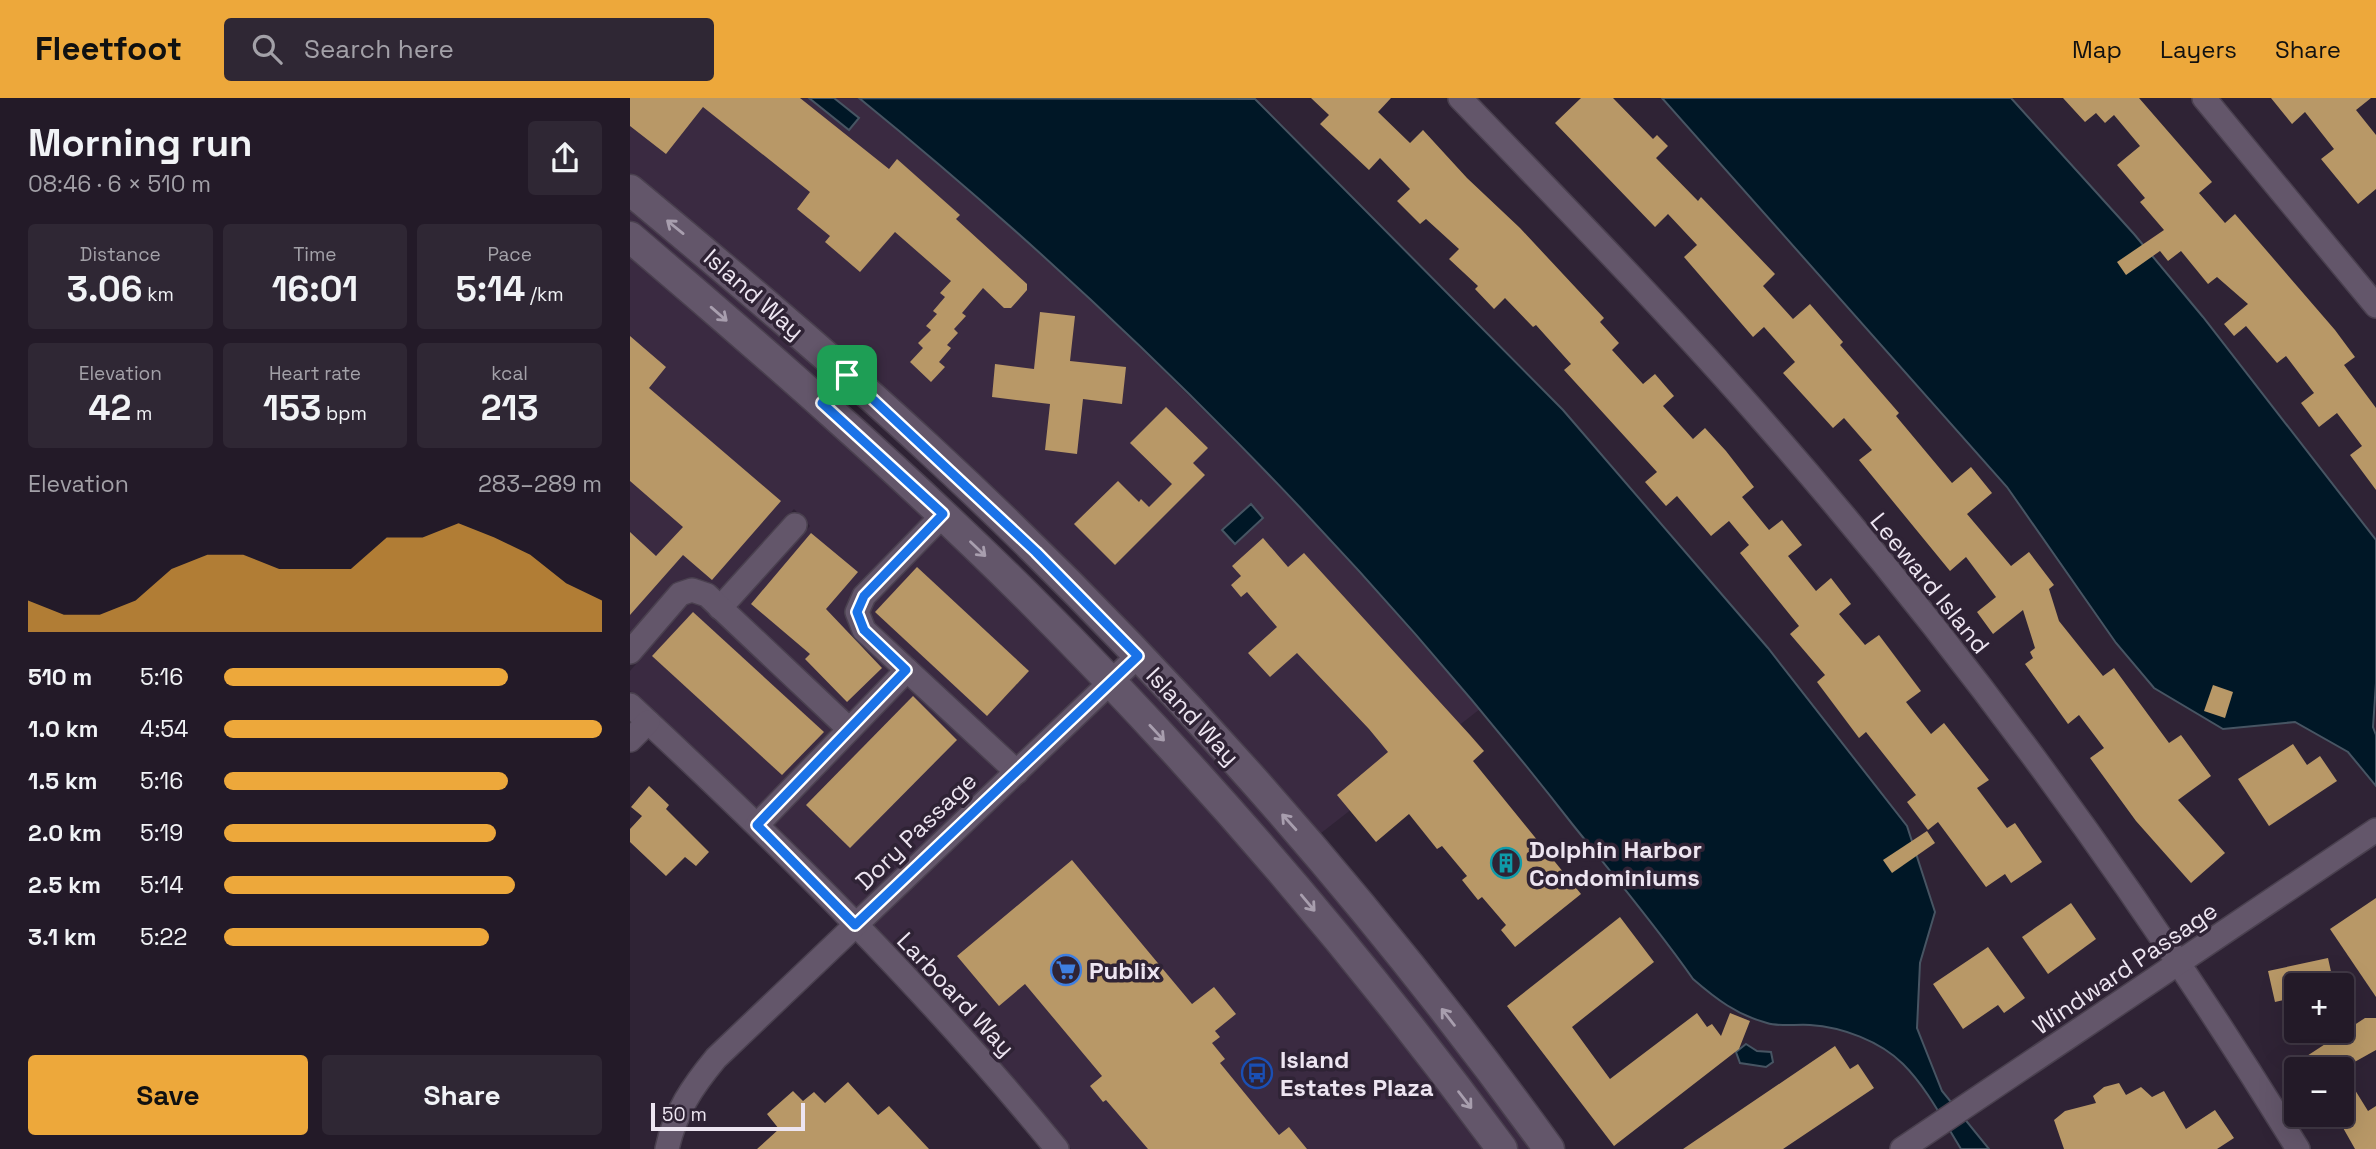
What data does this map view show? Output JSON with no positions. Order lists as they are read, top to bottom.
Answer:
{
  "streets": {
    "street": [
      "Island Way",
      "Leeward Island",
      "Dory Passage",
      "Windward Passage",
      "Larboard Way"
    ]
  },
  "crossings": [
    ["Island Way", "Dory Passage"],
    ["Leeward Island", "Windward Passage"],
    ["Dory Passage", "Larboard Way"]
  ],
  "places": {
    "building": ["Dolphin Harbor Condominiums"],
    "supermarket": ["Publix"],
    "bus stop": ["Island Estates Plaza"]
  },
  "scale_bar": "50 m",
  "page": {
    "header": "Fleetfoot",
    "search": "Search here",
    "nav": ["Map", "Layers", "Share"],
    "heading": ["Morning run", "08:46 · 6 × 510 m"],
    "stats": [
      ["Distance", "3.06 km"],
      ["Time", "16:01"],
      ["Pace", "5:14 /km"],
      ["Elevation", "42 m"],
      ["Heart rate", "153 bpm"],
      ["kcal", "213"]
    ],
    "chart": ["Elevation", "283–289 m"],
    "list": [
      {
        "name": "510 m",
        "note": "5:16"
      },
      {
        "name": "1.0 km",
        "note": "4:54"
      },
      {
        "name": "1.5 km",
        "note": "5:16"
      },
      {
        "name": "2.0 km",
        "note": "5:19"
      },
      {
        "name": "2.5 km",
        "note": "5:14"
      },
      {
        "name": "3.1 km",
        "note": "5:22"
      }
    ],
    "map_buttons": ["+", "−"],
    "buttons": ["Save", "Share"],
    "scale": "50 m"
  }
}
